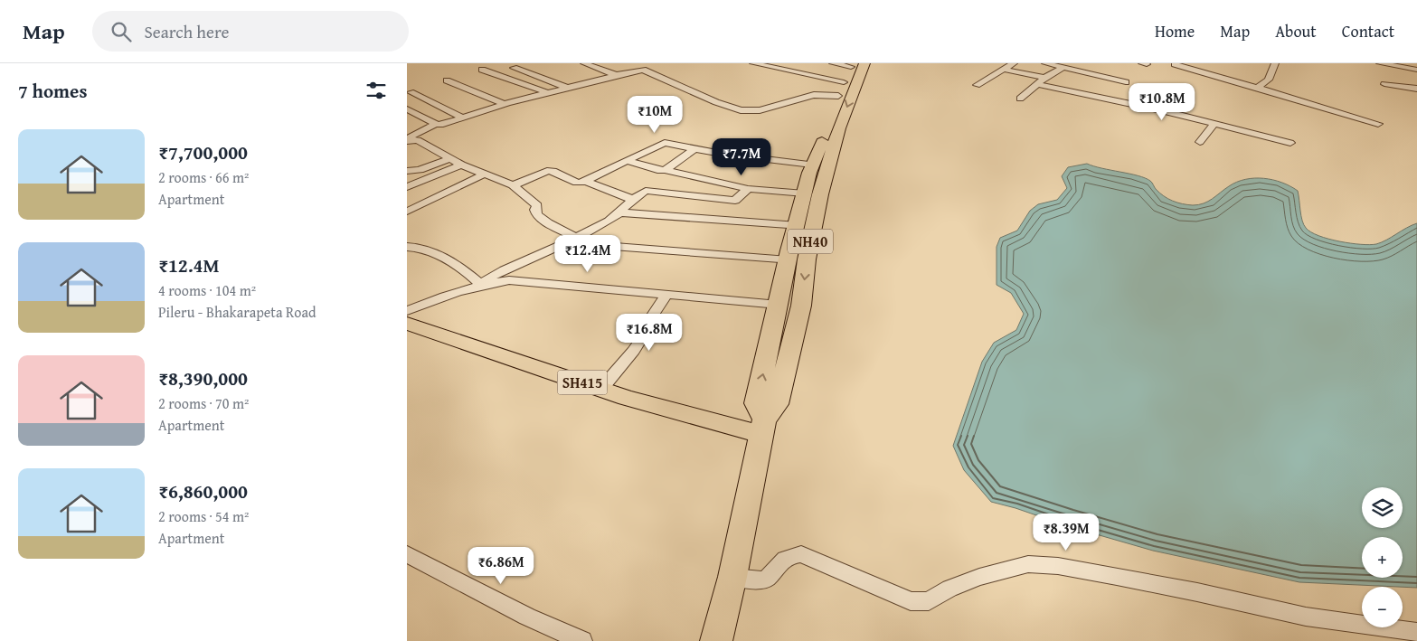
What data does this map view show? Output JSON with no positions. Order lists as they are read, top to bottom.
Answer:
{
  "streets": {
    "highway": ["NH40"],
    "main road": ["SH415"]
  },
  "crossings": [
    ["NH40", "SH415"]
  ],
  "page": {
    "header": "Map",
    "search": "Search here",
    "nav": [
      "Home",
      "Map",
      "About",
      "Contact"
    ],
    "heading": "7 homes",
    "price": [
      "₹10.8M",
      "₹10M",
      "₹7.7M",
      "₹12.4M",
      "₹16.8M",
      "₹8.39M",
      "₹6.86M"
    ],
    "list": [
      {
        "name": "₹7,700,000",
        "note": "2 rooms · 66 m² · Apartment"
      },
      {
        "name": "₹12.4M",
        "note": "4 rooms · 104 m² · Pileru - Bhakarapeta Road"
      },
      {
        "name": "₹8,390,000",
        "note": "2 rooms · 70 m² · Apartment"
      },
      {
        "name": "₹6,860,000",
        "note": "2 rooms · 54 m² · Apartment"
      }
    ],
    "map_buttons": ["+", "−"]
  }
}
